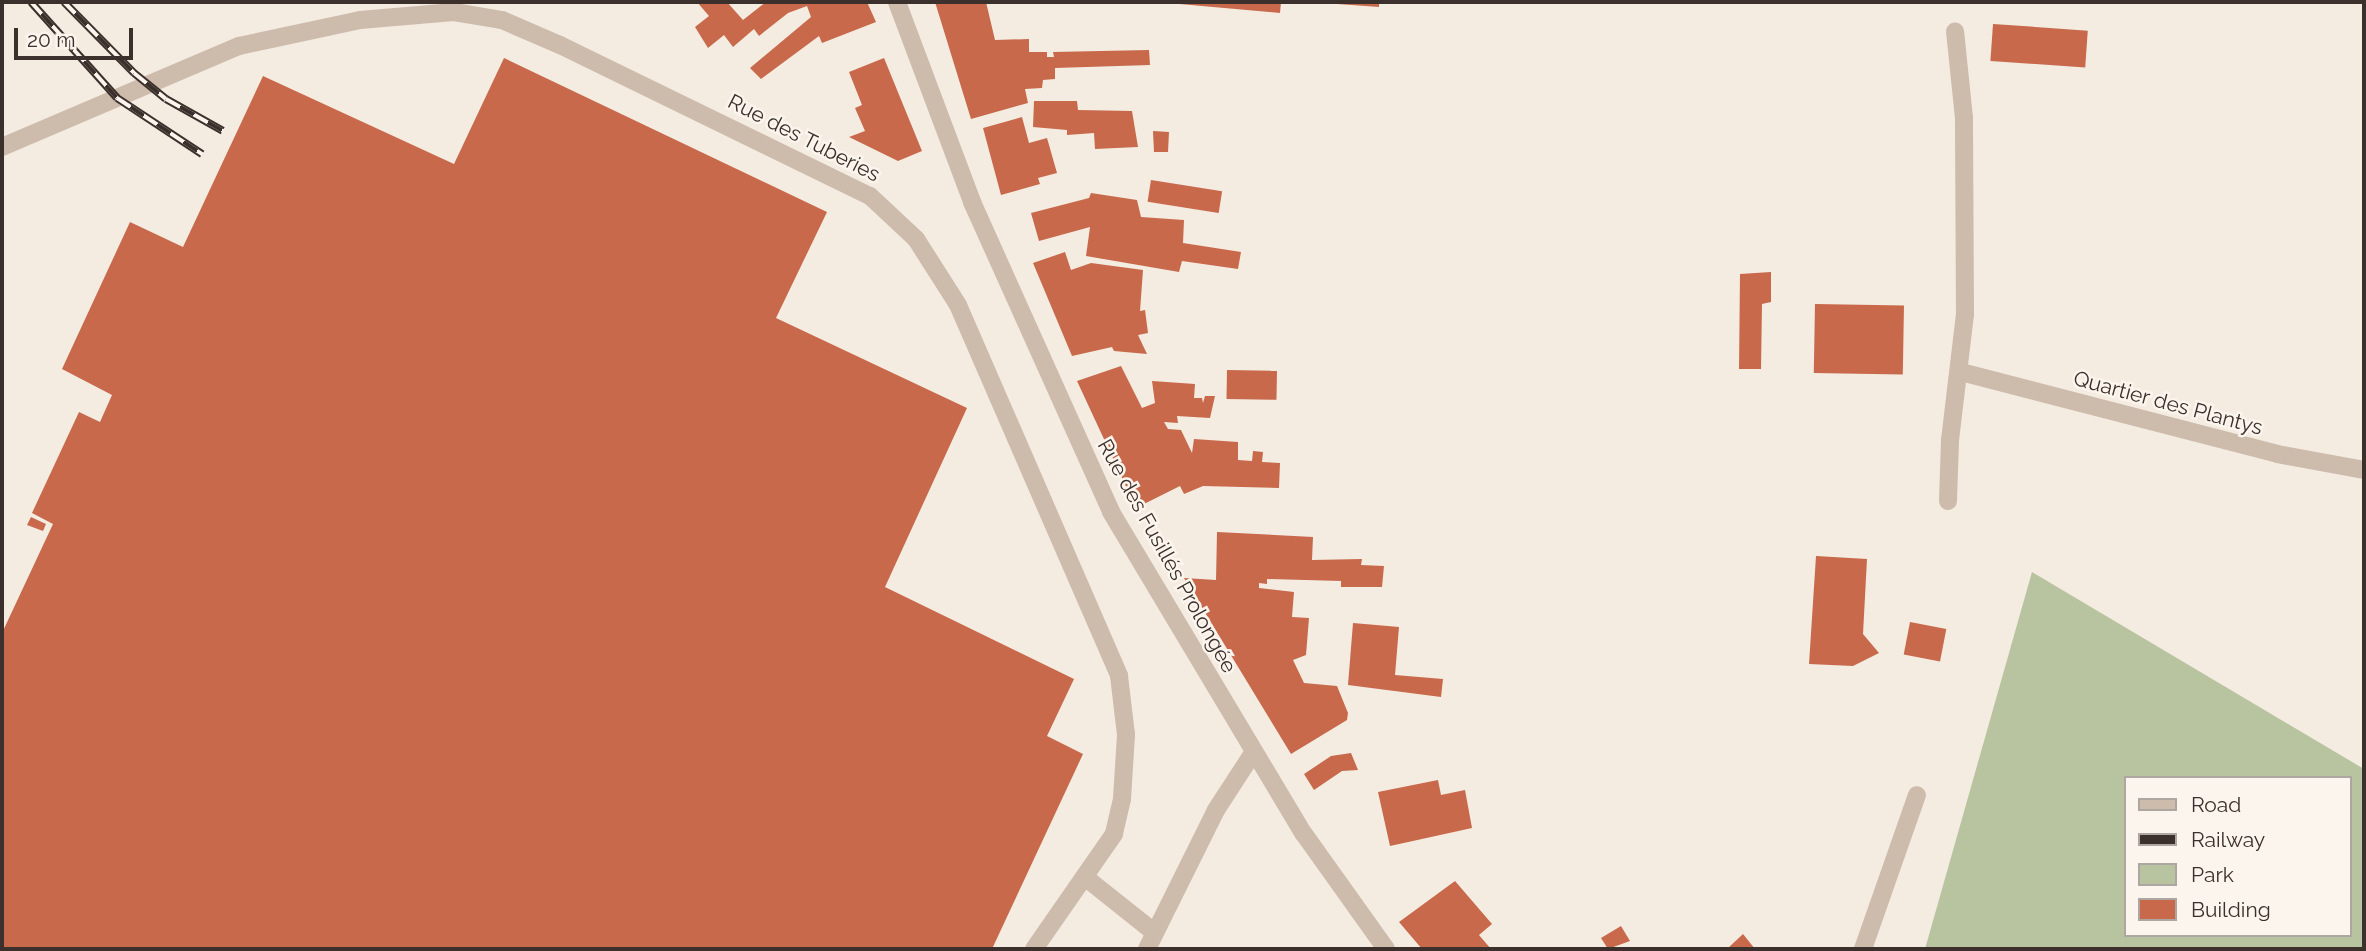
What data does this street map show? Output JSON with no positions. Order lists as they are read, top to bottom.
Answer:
{
  "streets": {
    "street": ["Rue des Tuberies", "Quartier des Plantys", "Rue des Fusillés Prolongée"]
  },
  "legend": [
    "Road",
    "Railway",
    "Park",
    "Building"
  ],
  "scale_bar": "20 m"
}
